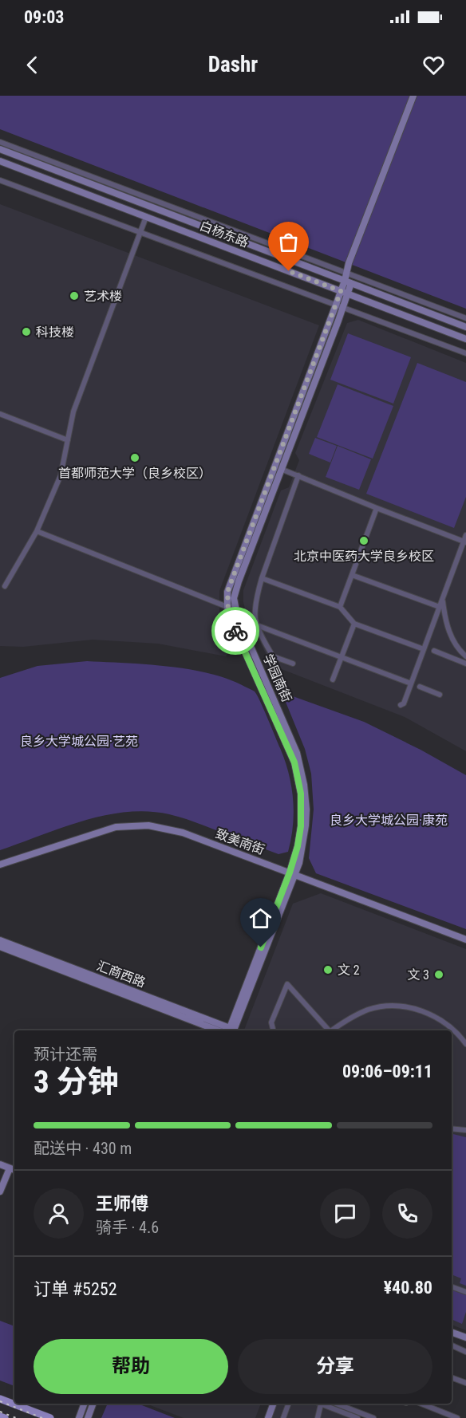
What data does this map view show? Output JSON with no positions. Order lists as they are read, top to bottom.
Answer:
{
  "streets": {
    "street": [
      "白杨东路",
      "学园南街",
      "致美南街",
      "汇商西路"
    ]
  },
  "crossings": [
    ["白杨东路", "学园南街"],
    ["学园南街", "致美南街"],
    ["学园南街", "汇商西路"]
  ],
  "parks": ["良乡大学城公园·艺苑", "良乡大学城公园·康苑"],
  "places": [
    "艺术楼",
    "科技楼",
    "首都师范大学（良乡校区）",
    "北京中医药大学良乡校区",
    "文 2",
    "文 3"
  ],
  "page": {
    "status": "09:03",
    "header": "Dashr",
    "heading": ["3 分钟", "预计还需", "09:06–09:11"],
    "panel": [
      "王师傅",
      "骑手 · 4.6",
      "订单 #5252",
      "¥40.80"
    ],
    "bar": "配送中 · 430 m",
    "buttons": ["帮助", "分享"]
  }
}
